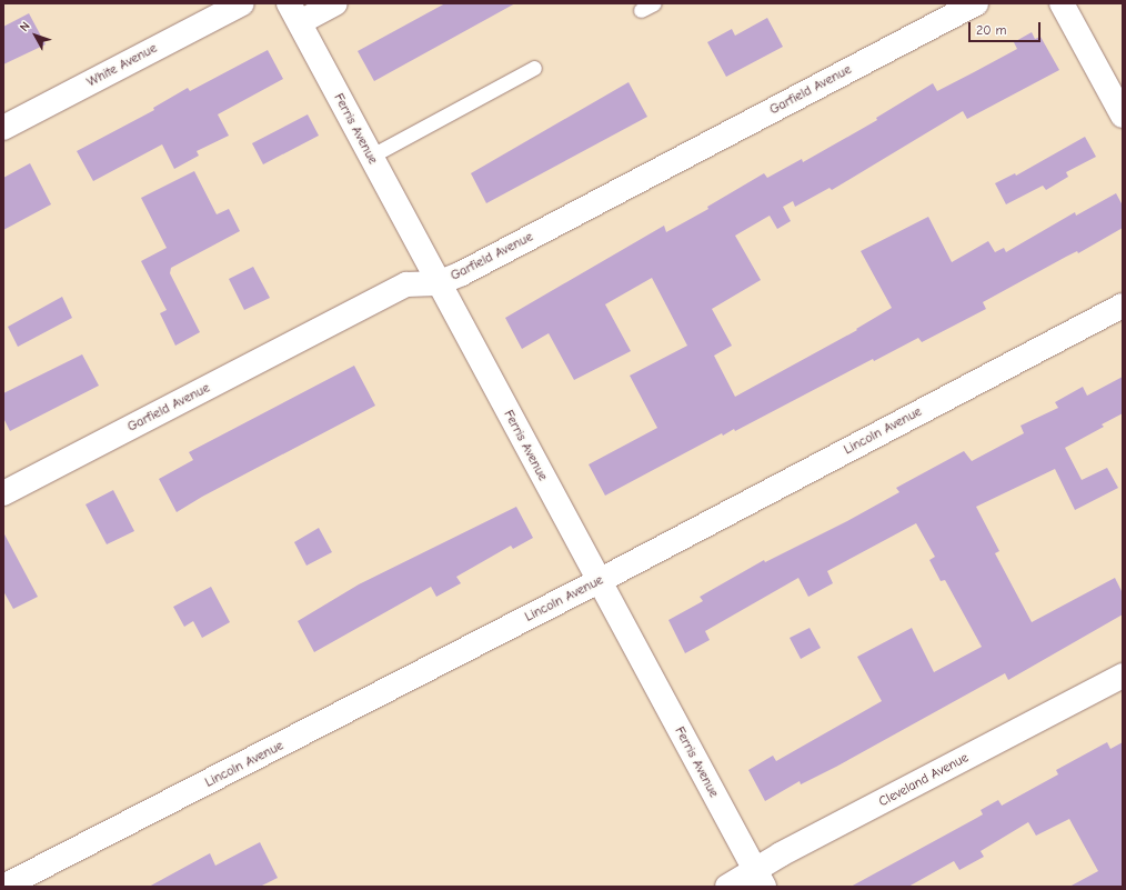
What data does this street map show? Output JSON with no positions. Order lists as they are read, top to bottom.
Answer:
{
  "streets": {
    "street": [
      "White Avenue",
      "Garfield Avenue",
      "Ferris Avenue",
      "Lincoln Avenue",
      "Cleveland Avenue"
    ]
  },
  "crossings": [
    ["Garfield Avenue", "Ferris Avenue"],
    ["Ferris Avenue", "Lincoln Avenue"],
    ["Ferris Avenue", "Cleveland Avenue"]
  ],
  "scale_bar": "20 m",
  "north": "top left"
}
